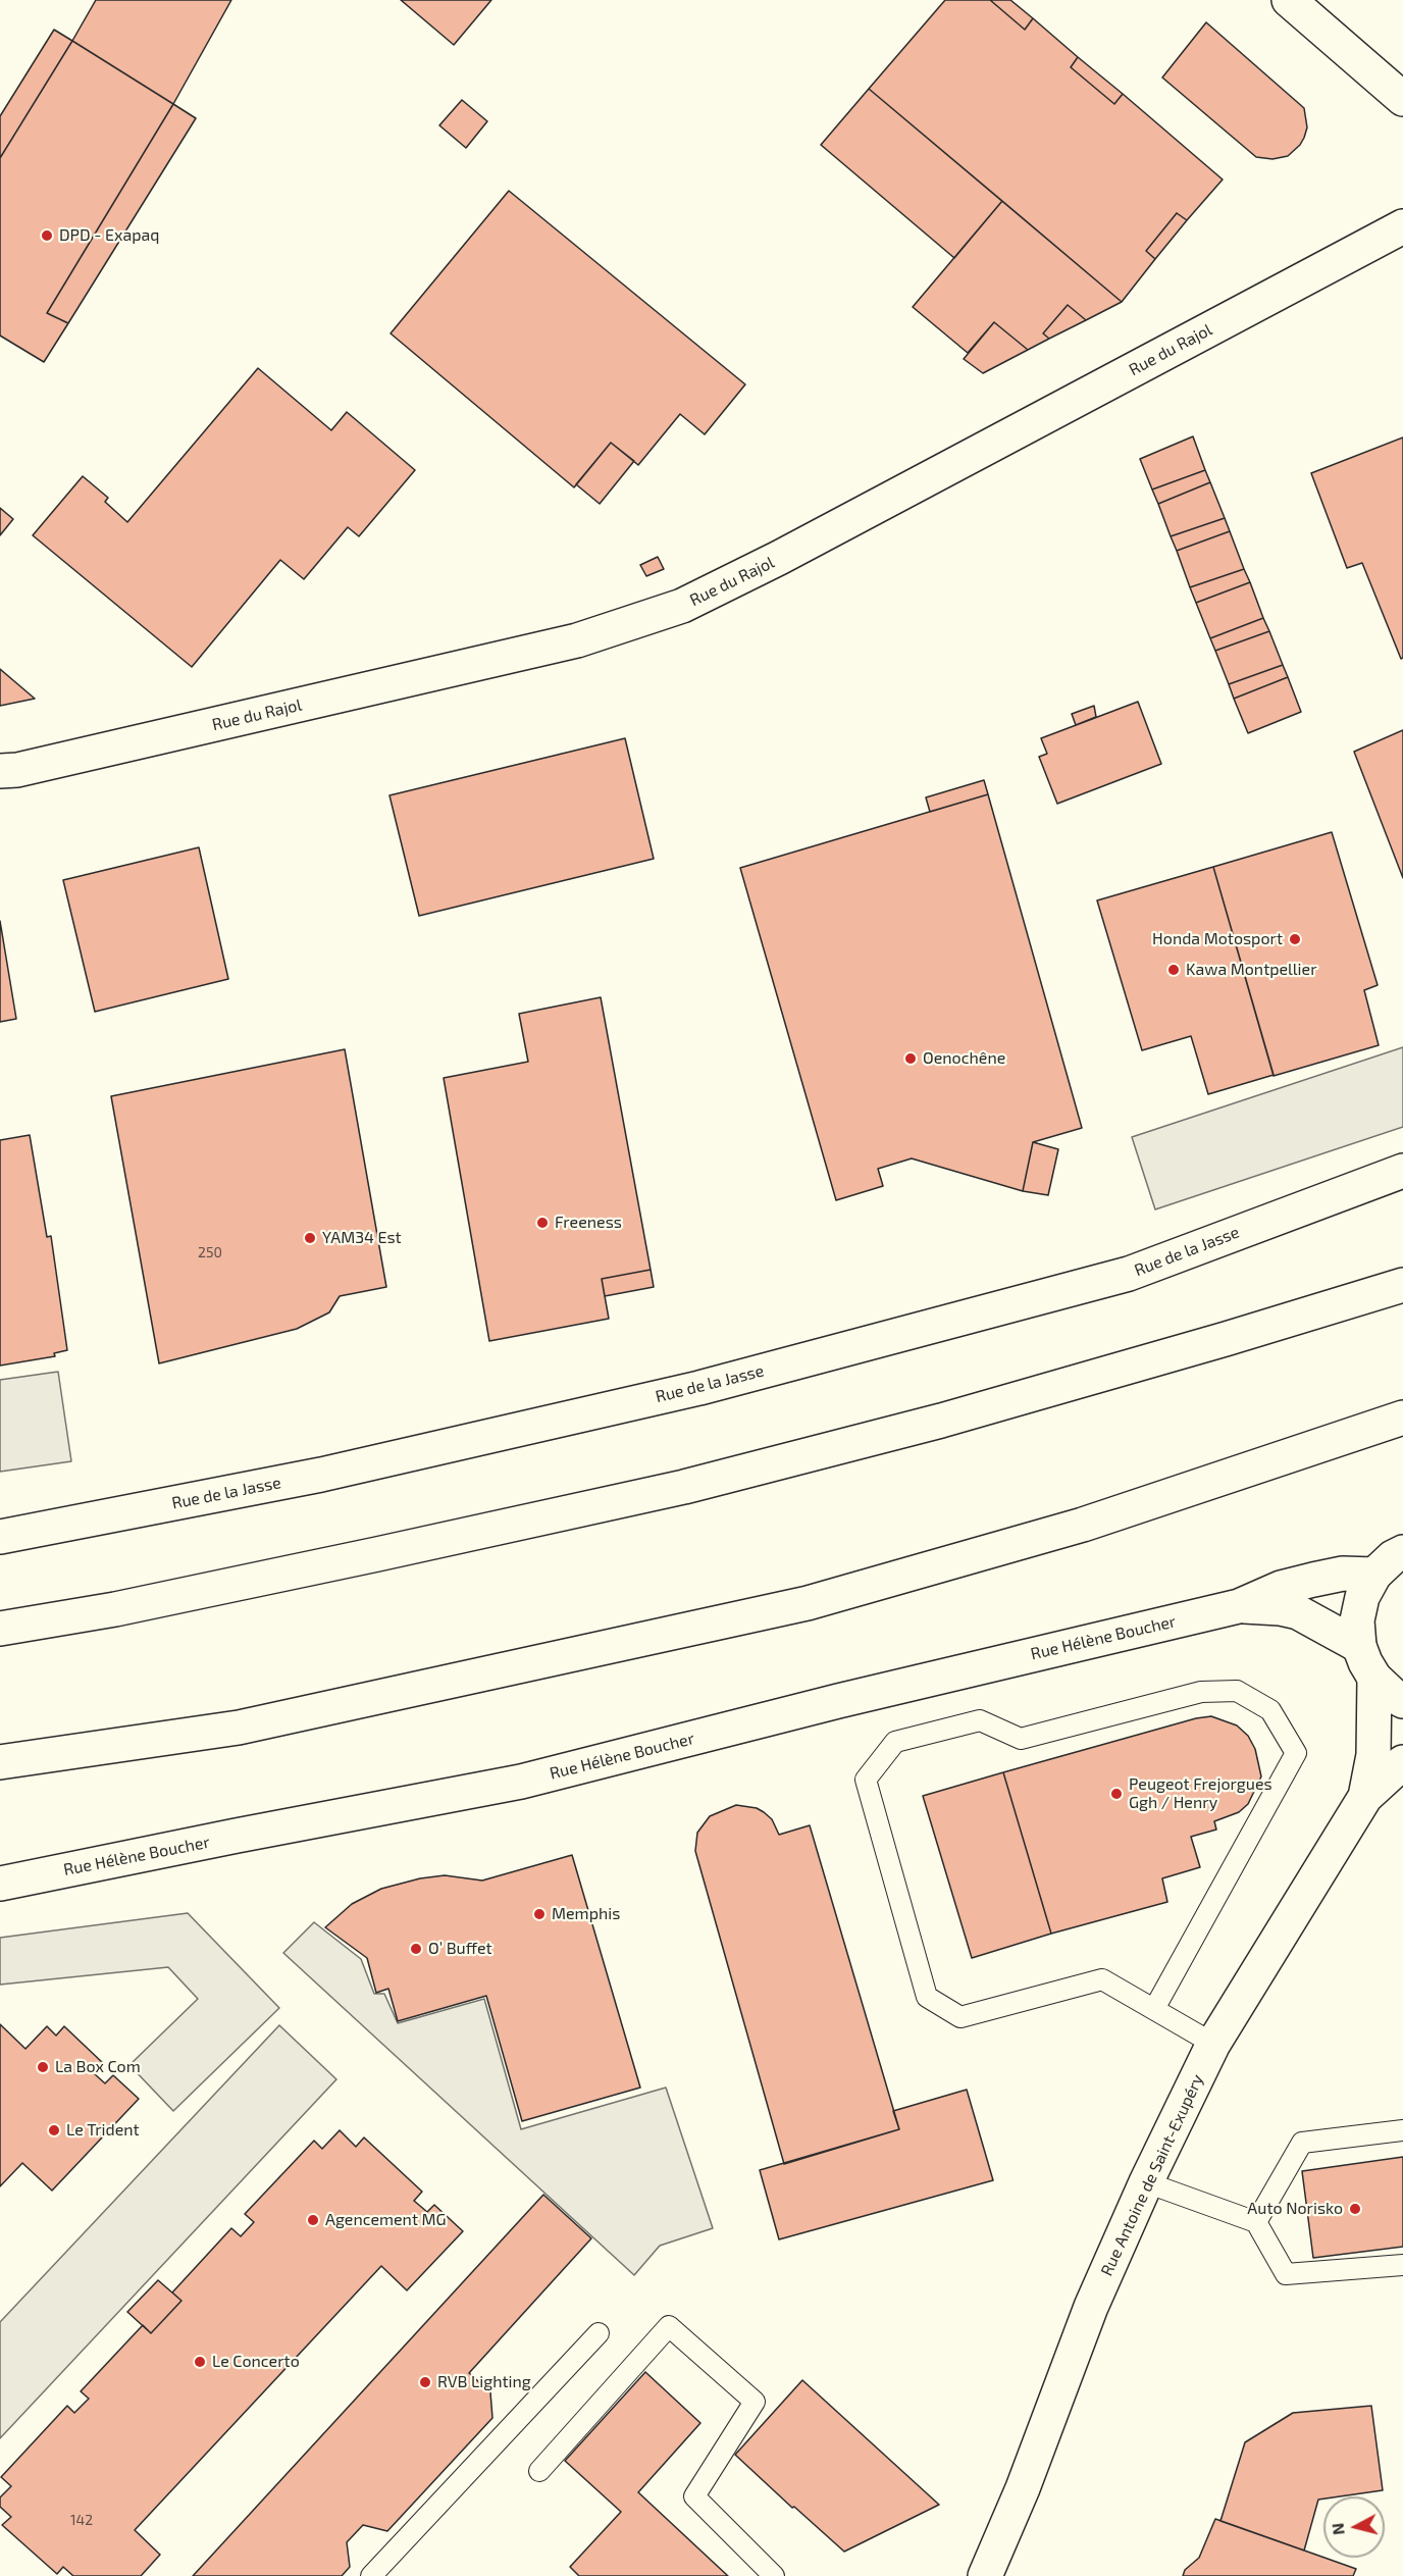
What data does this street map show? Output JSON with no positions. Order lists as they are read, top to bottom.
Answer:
{
  "streets": {
    "main road": [
      "Rue du Rajol",
      "Rue de la Jasse",
      "Rue Hélène Boucher",
      "Rue Antoine de Saint-Exupéry"
    ]
  },
  "places": [
    "DPD - Exapaq",
    "Honda Motosport",
    "Kawa Montpellier",
    "Oenochêne",
    "Freeness",
    "YAM34 Est",
    "Peugeot Frejorgues Ggh / Henry",
    "Memphis",
    "O’ Buffet",
    "La Box Com",
    "Le Trident",
    "Auto Norisko",
    "Agencement MG",
    "Le Concerto",
    "RVB Lighting"
  ],
  "house_numbers": ["250", "142"],
  "north": "left"
}
